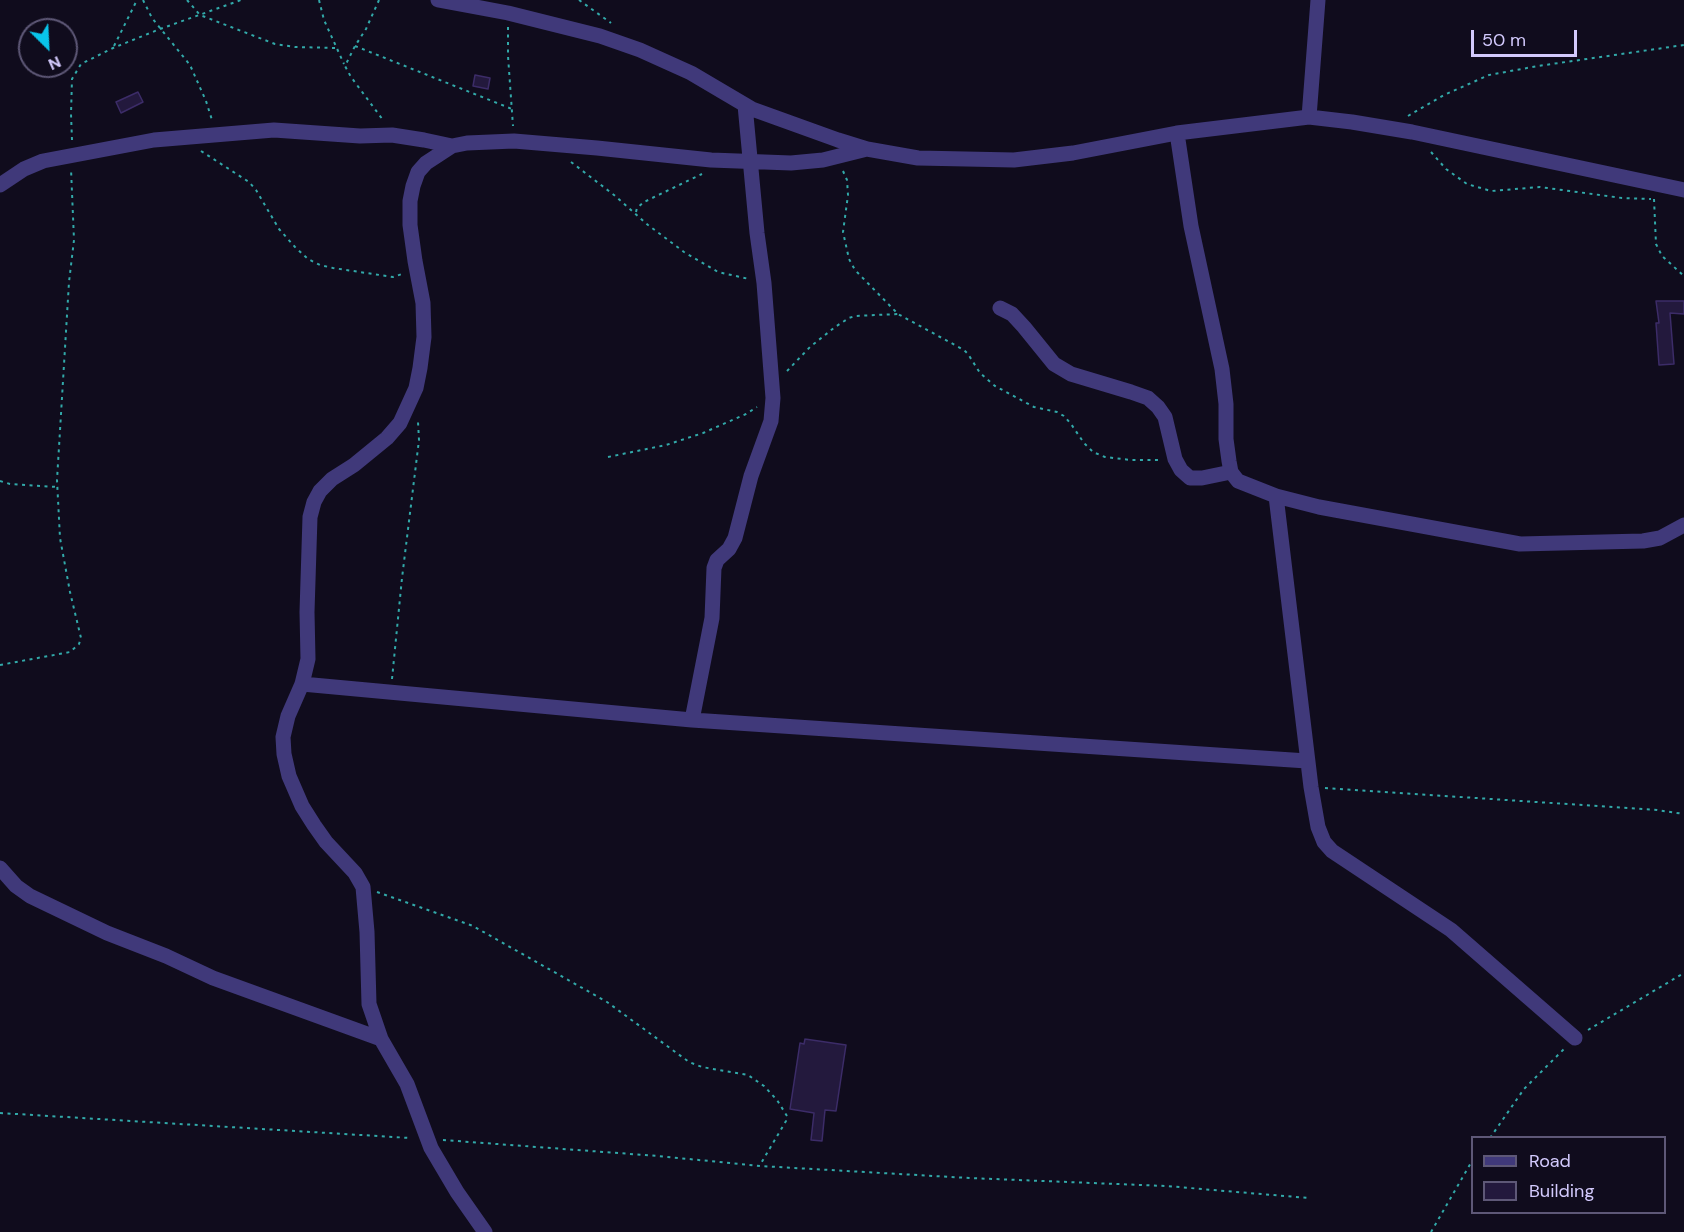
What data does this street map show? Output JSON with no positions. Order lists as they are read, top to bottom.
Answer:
{
  "legend": ["Road", "Building"],
  "scale_bar": "50 m",
  "north": "bottom right"
}
